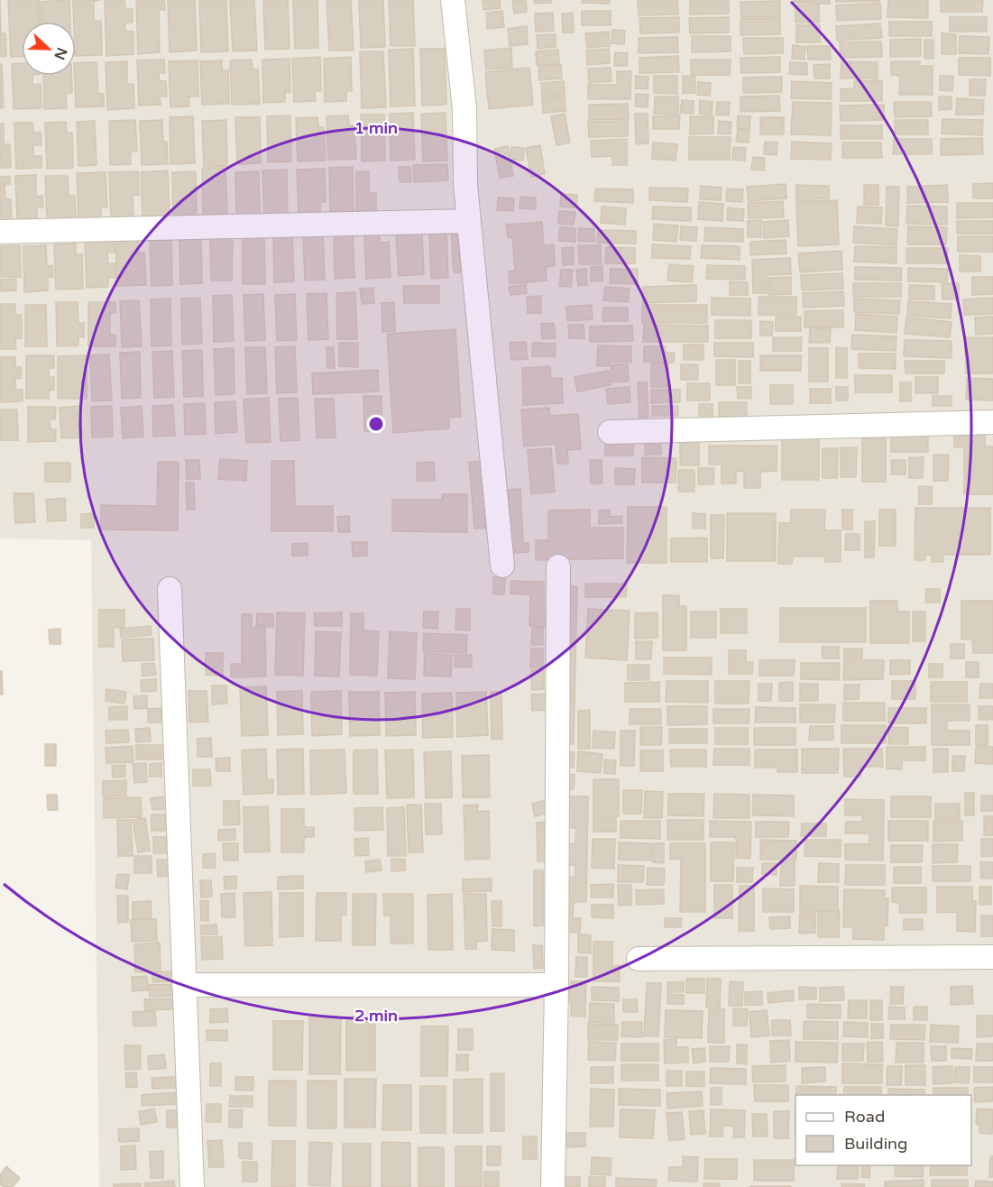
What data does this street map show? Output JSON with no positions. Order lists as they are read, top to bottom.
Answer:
{
  "legend": ["Road", "Building"],
  "north": "right",
  "rings": ["1 min", "2 min"]
}
